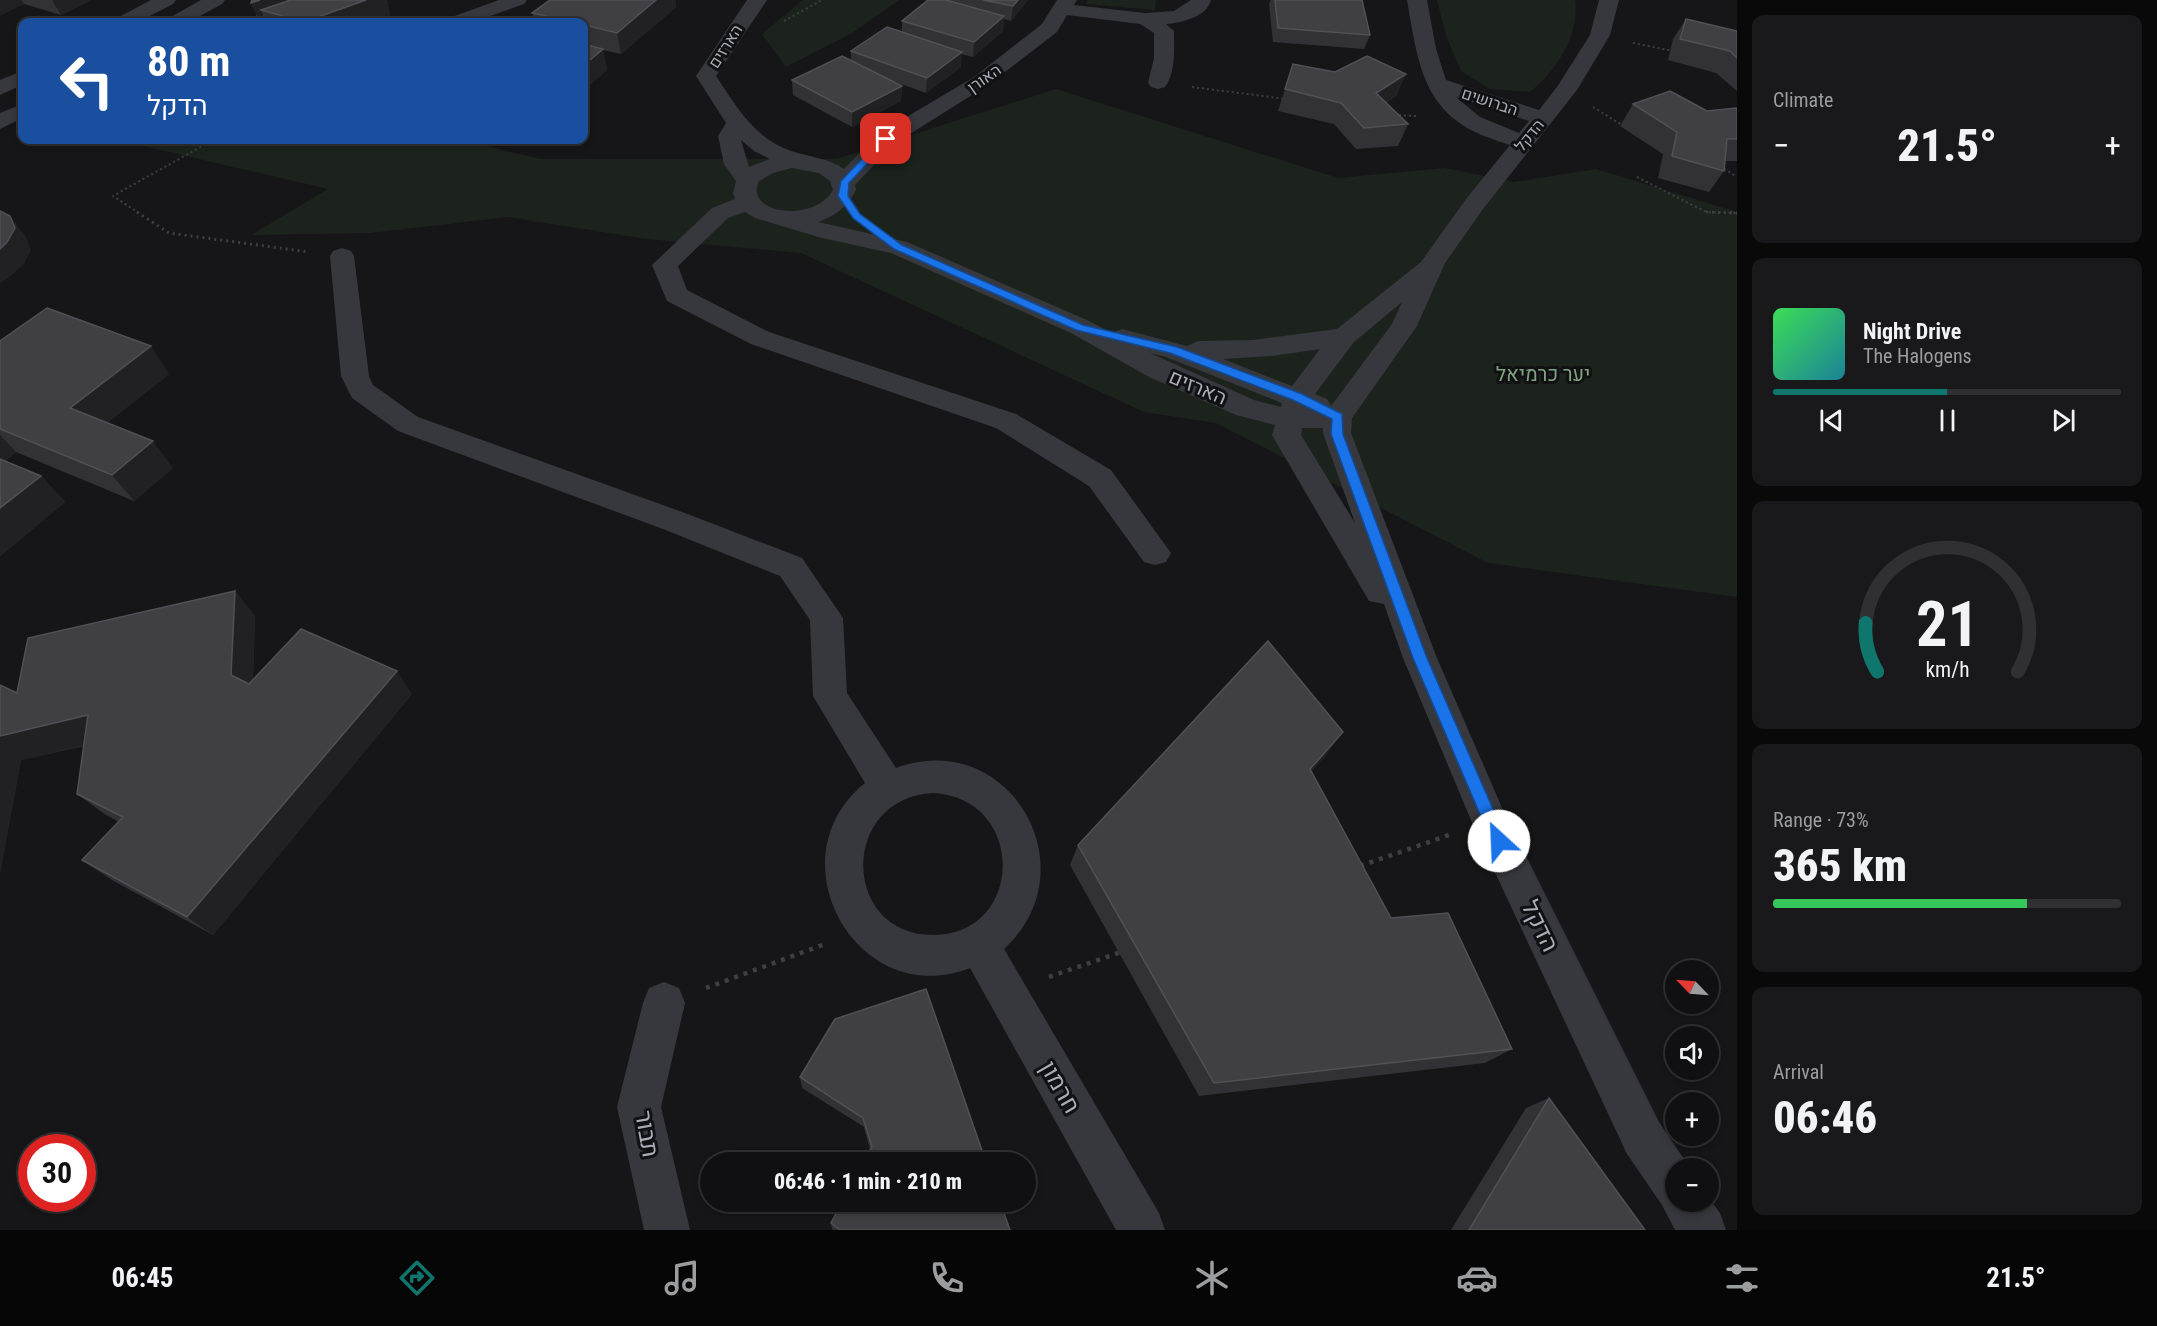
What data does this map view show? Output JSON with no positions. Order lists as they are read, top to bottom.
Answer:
{
  "streets": {
    "street": [
      "הארזים",
      "האורן",
      "הברושים",
      "הדקל",
      "חרמון",
      "תבור"
    ]
  },
  "crossings": [
    ["הארזים", "האורן"],
    ["הארזים", "הדקל"],
    ["הברושים", "הדקל"]
  ],
  "parks": ["יער כרמיאל"],
  "north": "top left",
  "page": {
    "tile": [
      "Climate",
      ["Range · 73%", "365 km"],
      ["Arrival", "06:46"]
    ],
    "turn": ["80 m", "הדקל"],
    "heat": ["−", "21.5°", "+"],
    "song": ["Night Drive", "The Halogens"],
    "map_buttons": ["+", "−"],
    "limit": "30",
    "trip": "06:46 · 1 min · 210 m",
    "tabs": ["06:45", "21.5°"],
    "gauge": ["21", "km/h"]
  }
}
